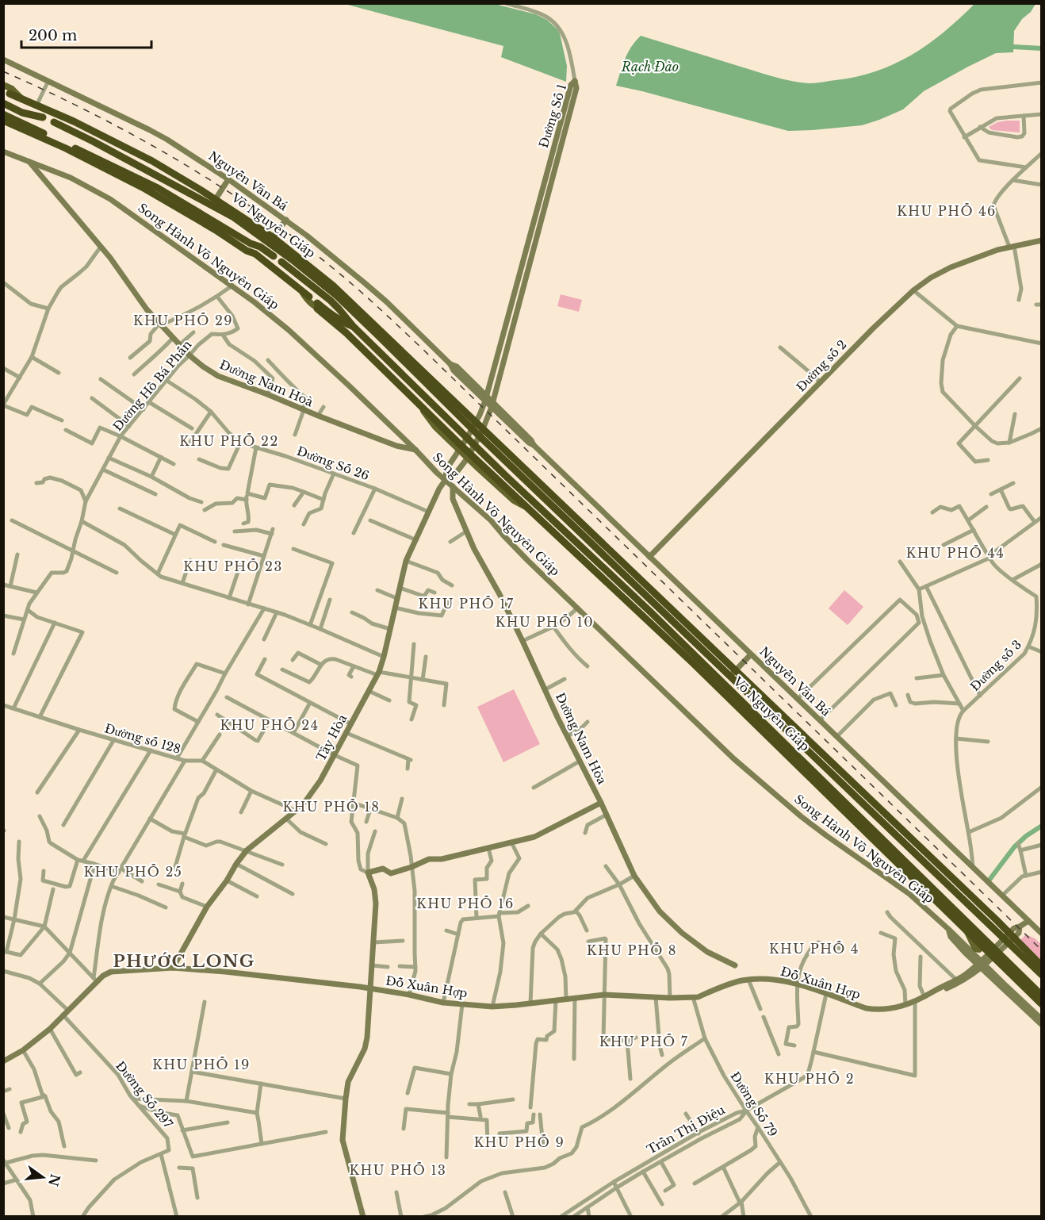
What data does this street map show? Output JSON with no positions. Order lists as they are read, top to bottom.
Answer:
{
  "streets": {
    "highway": ["Võ Nguyên Giáp"],
    "main road": [
      "Đường Số 1",
      "Nguyễn Văn Bá",
      "Song Hành Võ Nguyên Giáp",
      "Đường số 2",
      "Đường Nam Hoà",
      "Tây Hòa",
      "Đường Nam Hòa",
      "Đỗ Xuân Hợp"
    ],
    "street": [
      "Đường Hồ Bá Phấn",
      "Đường Số 26",
      "Đường số 3",
      "Đường số 128",
      "Đường Số 297",
      "Đường Số 79",
      "Trần Thị Điệu"
    ]
  },
  "crossings": [
    ["Đường Số 1", "Nguyễn Văn Bá"],
    ["Đường Số 1", "Võ Nguyên Giáp"],
    ["Đường Số 1", "Tây Hòa"],
    ["Nguyễn Văn Bá", "Đường số 2"],
    ["Nguyễn Văn Bá", "Đỗ Xuân Hợp"],
    ["Võ Nguyên Giáp", "Tây Hòa"],
    ["Võ Nguyên Giáp", "Đỗ Xuân Hợp"],
    ["Song Hành Võ Nguyên Giáp", "Đường Nam Hoà"],
    ["Song Hành Võ Nguyên Giáp", "Tây Hòa"],
    ["Song Hành Võ Nguyên Giáp", "Đường Nam Hòa"],
    ["Song Hành Võ Nguyên Giáp", "Đỗ Xuân Hợp"],
    ["Đường Nam Hoà", "Đường Hồ Bá Phấn"],
    ["Đường Hồ Bá Phấn", "Đường Số 26"],
    ["Đường Số 26", "Tây Hòa"],
    ["Tây Hòa", "Đỗ Xuân Hợp"],
    ["Đỗ Xuân Hợp", "Đường Số 297"],
    ["Đỗ Xuân Hợp", "Đường Số 79"],
    ["Đường Số 79", "Trần Thị Điệu"]
  ],
  "districts": [
    "KHU PHỐ 46",
    "KHU PHỐ 29",
    "KHU PHỐ 22",
    "KHU PHỐ 44",
    "KHU PHỐ 23",
    "KHU PHỐ 17",
    "KHU PHỐ 10",
    "KHU PHỐ 24",
    "KHU PHỐ 18",
    "KHU PHỐ 25",
    "KHU PHỐ 16",
    "KHU PHỐ 4",
    "KHU PHỐ 8",
    "PHƯỚC LONG",
    "KHU PHỐ 7",
    "KHU PHỐ 19",
    "KHU PHỐ 2",
    "KHU PHỐ 9",
    "KHU PHỐ 13"
  ],
  "water": ["Rạch Đào"],
  "scale_bar": "200 m",
  "north": "right"
}
